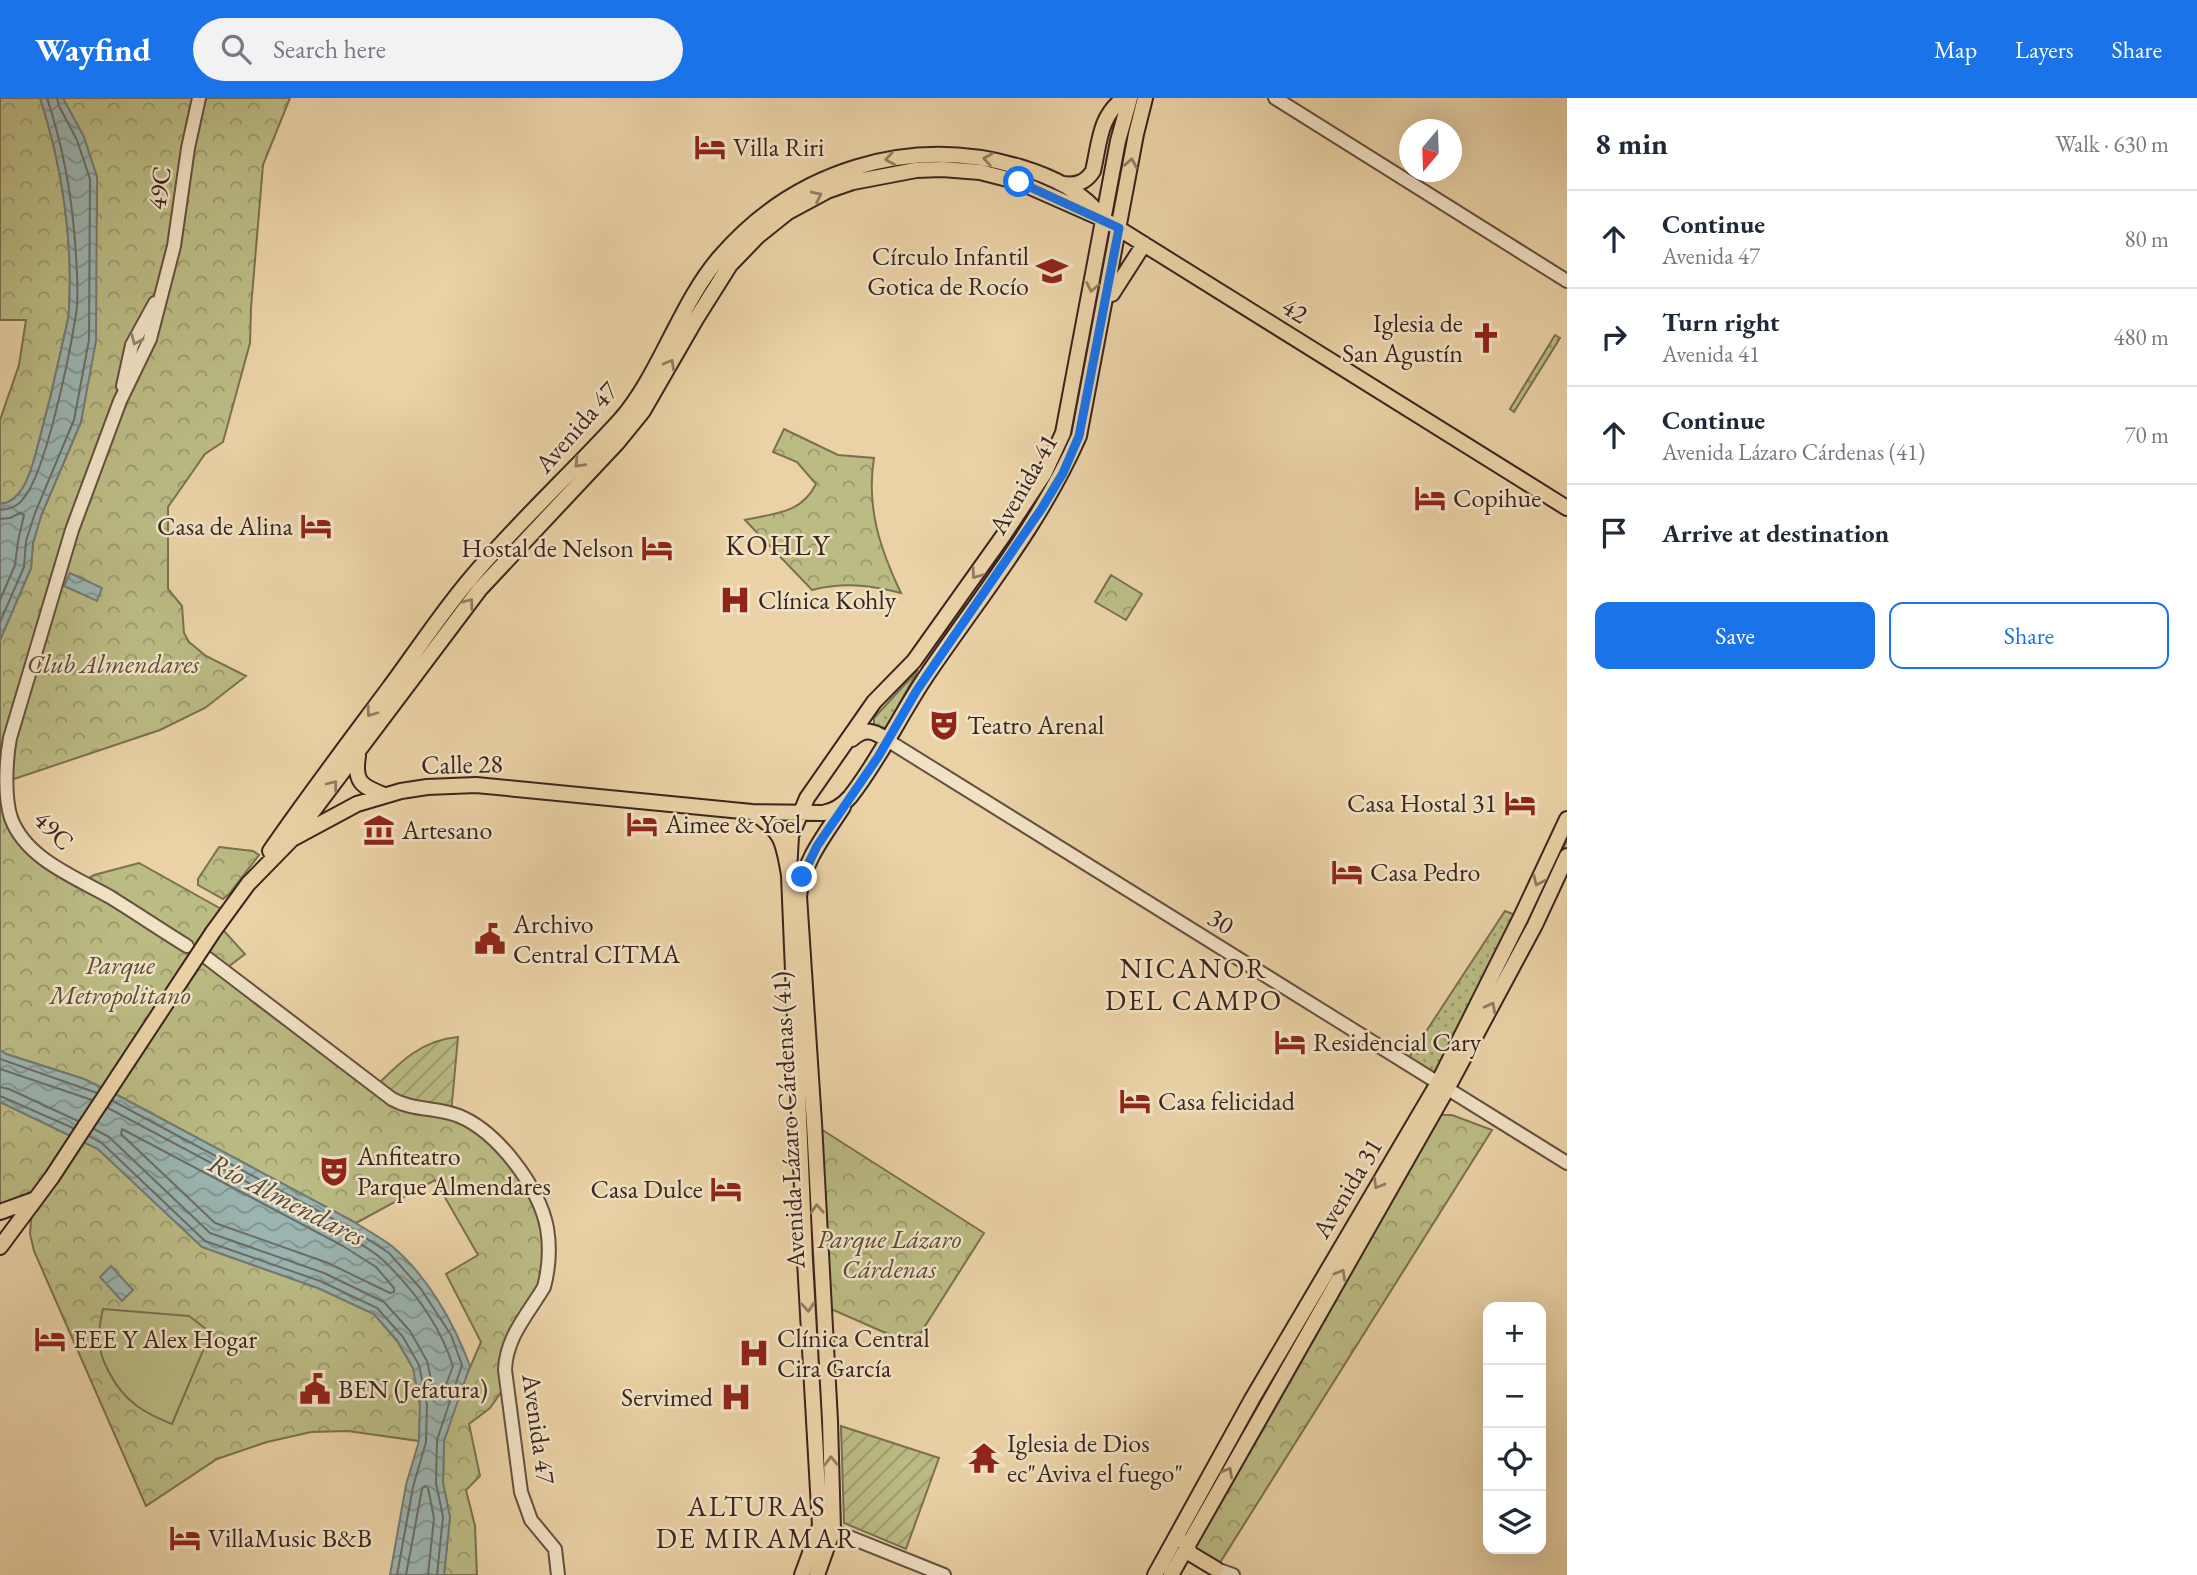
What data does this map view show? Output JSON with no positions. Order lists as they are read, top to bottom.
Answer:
{
  "streets": {
    "main road": [
      "42",
      "Avenida 47",
      "Avenida 41",
      "Calle 28",
      "Avenida Lázaro Cárdenas (41)",
      "Avenida 31"
    ],
    "street": ["49C", "30"]
  },
  "crossings": [
    ["42", "Avenida 47"],
    ["42", "Avenida 41"],
    ["Avenida 47", "Avenida 41"],
    ["Avenida 47", "Calle 28"],
    ["Avenida 41", "Calle 28"],
    ["Avenida 41", "30"],
    ["Avenida 41", "Avenida Lázaro Cárdenas (41)"],
    ["Calle 28", "Avenida Lázaro Cárdenas (41)"],
    ["30", "Avenida 31"]
  ],
  "districts": ["KOHLY", "NICANOR DEL CAMPO", "ALTURAS DE MIRAMAR"],
  "water": ["Río Almendares"],
  "parks": ["Club Almendares", "Parque Metropolitano", "Parque Lázaro Cárdenas"],
  "places": {
    "hotel": [
      "Villa Riri",
      "Copihue",
      "Casa de Alina",
      "Hostal de Nelson",
      "Casa Hostal 31",
      "Aimee & Yoel",
      "Casa Pedro",
      "Residencial Cary",
      "Casa felicidad",
      "Casa Dulce",
      "EEE Y Alex Hogar",
      "VillaMusic B&B"
    ],
    "school or university": ["Círculo Infantil Gotica de Rocío"],
    "church": ["Iglesia de San Agustín"],
    "hospital": ["Clínica Kohly", "Clínica Central Cira García", "Servimed"],
    "theatre": ["Teatro Arenal", "Anfiteatro Parque Almendares"],
    "museum": ["Artesano"],
    "public building": ["Archivo Central CITMA", "BEN (Jefatura)"],
    "temple": ["Iglesia de Dios ec\"Aviva el fuego\""]
  },
  "north": "bottom",
  "page": {
    "header": "Wayfind",
    "search": "Search here",
    "nav": ["Map", "Layers", "Share"],
    "heading": ["8 min", "Walk · 630 m"],
    "list": [
      ["Continue", "Avenida 47", "80 m"],
      ["Turn right", "Avenida 41", "480 m"],
      ["Continue", "Avenida Lázaro Cárdenas (41)", "70 m"],
      "Arrive at destination"
    ],
    "buttons": ["Save", "Share"],
    "map_buttons": ["+", "−"]
  }
}
